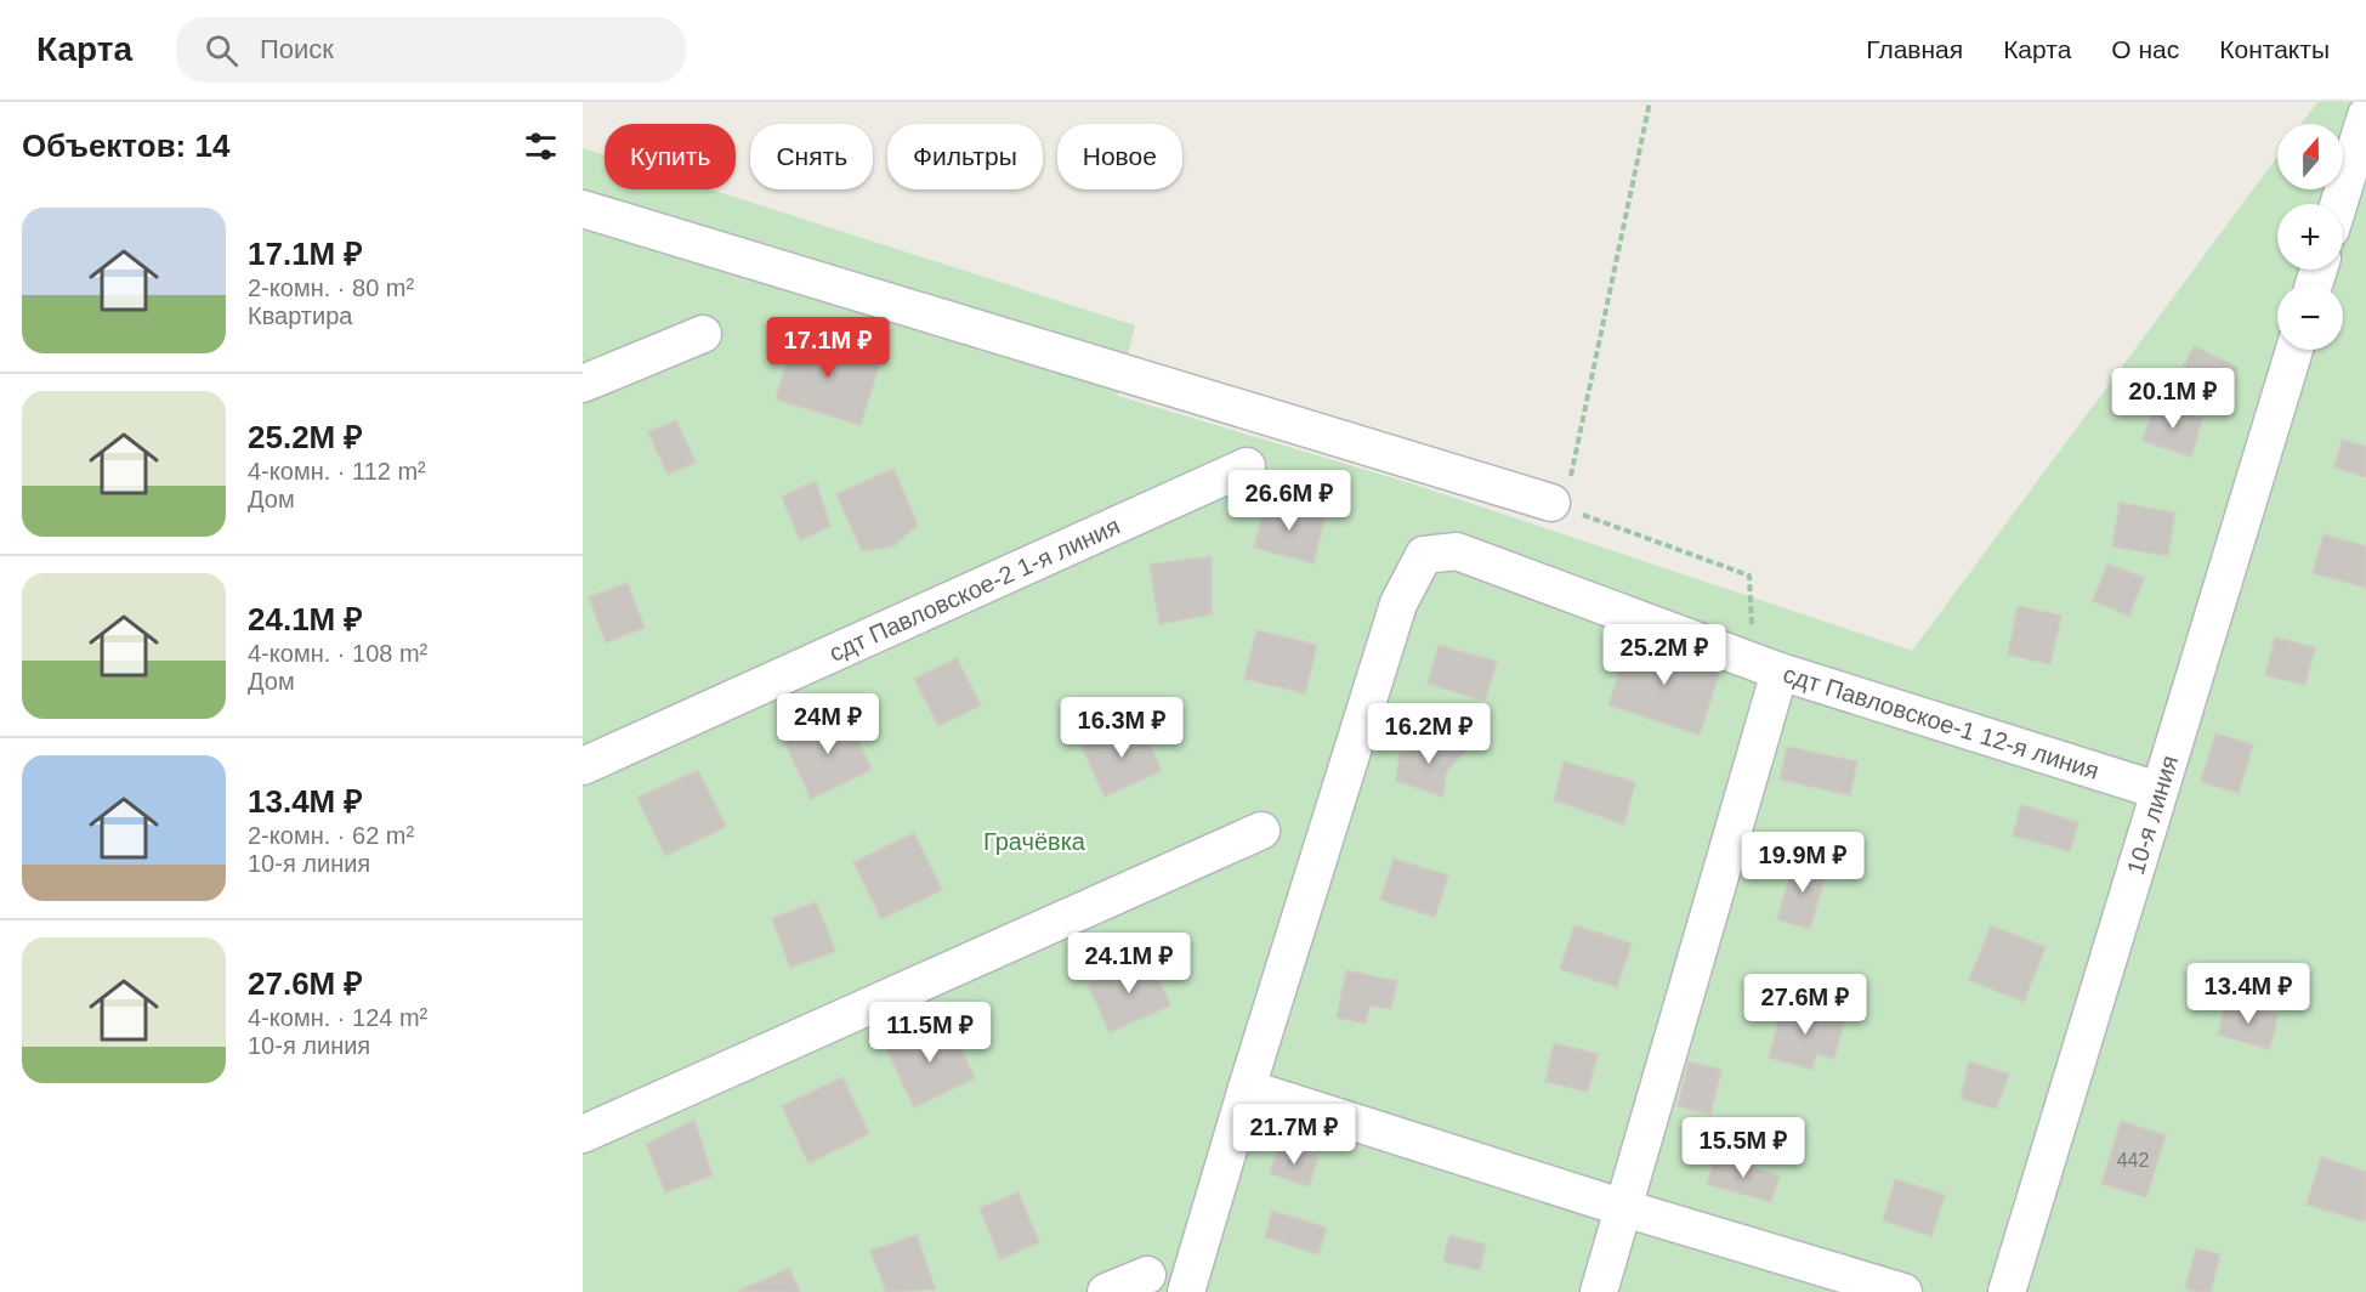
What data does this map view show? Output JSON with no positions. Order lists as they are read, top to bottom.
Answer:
{
  "streets": {
    "street": ["сдт Павловское-2 1-я линия", "сдт Павловское-1 12-я линия", "10-я линия"]
  },
  "crossings": [
    ["сдт Павловское-1 12-я линия", "10-я линия"]
  ],
  "parks": ["Грачёвка"],
  "house_numbers": ["442"],
  "north": "top",
  "page": {
    "header": "Карта",
    "search": "Поиск",
    "nav": [
      "Главная",
      "Карта",
      "О нас",
      "Контакты"
    ],
    "heading": "Объектов: 14",
    "map_buttons": ["+", "−"],
    "chip": [
      "Купить",
      "Снять",
      "Фильтры",
      "Новое"
    ],
    "list": [
      {
        "name": "17.1M ₽",
        "note": "2-комн. · 80 m² · Квартира"
      },
      {
        "name": "25.2M ₽",
        "note": "4-комн. · 112 m² · Дом"
      },
      {
        "name": "24.1M ₽",
        "note": "4-комн. · 108 m² · Дом"
      },
      {
        "name": "13.4M ₽",
        "note": "2-комн. · 62 m² · 10-я линия"
      },
      {
        "name": "27.6M ₽",
        "note": "4-комн. · 124 m² · 10-я линия"
      }
    ],
    "price": [
      "17.1M ₽",
      "20.1M ₽",
      "26.6M ₽",
      "25.2M ₽",
      "24M ₽",
      "16.3M ₽",
      "16.2M ₽",
      "19.9M ₽",
      "24.1M ₽",
      "13.4M ₽",
      "27.6M ₽",
      "11.5M ₽",
      "21.7M ₽",
      "15.5M ₽"
    ]
  }
}
